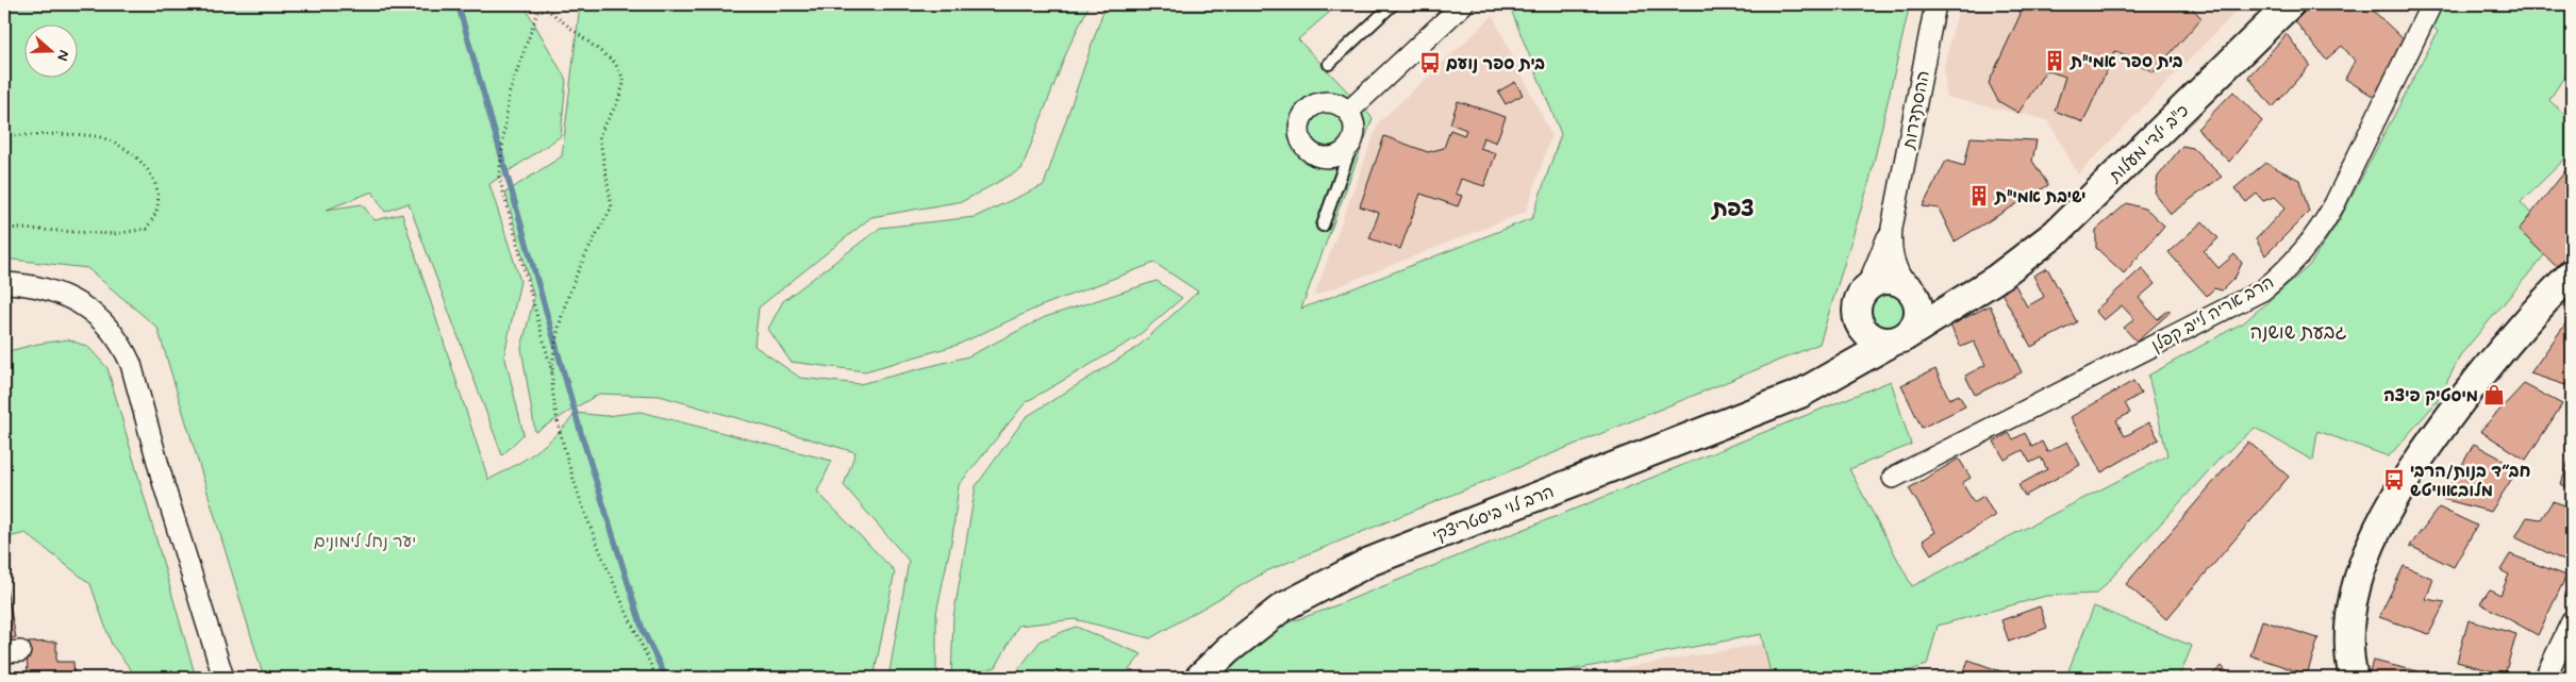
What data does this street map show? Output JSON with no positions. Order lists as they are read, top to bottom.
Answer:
{
  "streets": {
    "street": [
      "ההסתדרות",
      "כ\"ב ילדי מעלות",
      "הרב אריה לייב קפלן",
      "הרב לוי ביסטריצקי"
    ]
  },
  "crossings": [
    ["ההסתדרות", "כ\"ב ילדי מעלות"],
    ["ההסתדרות", "הרב לוי ביסטריצקי"],
    ["כ\"ב ילדי מעלות", "הרב לוי ביסטריצקי"]
  ],
  "districts": ["צפת", "גבעת שושנה"],
  "parks": ["יער נחל לימונים"],
  "places": {
    "building": ["בית ספר אמי\"ת", "ישיבת אמי\"ת"],
    "bus stop": ["בית ספר נועם", "חב״ד בנות/הרבי מלובאוויטש"],
    "shop": ["מיסטיק פיצה"]
  },
  "north": "right"
}
